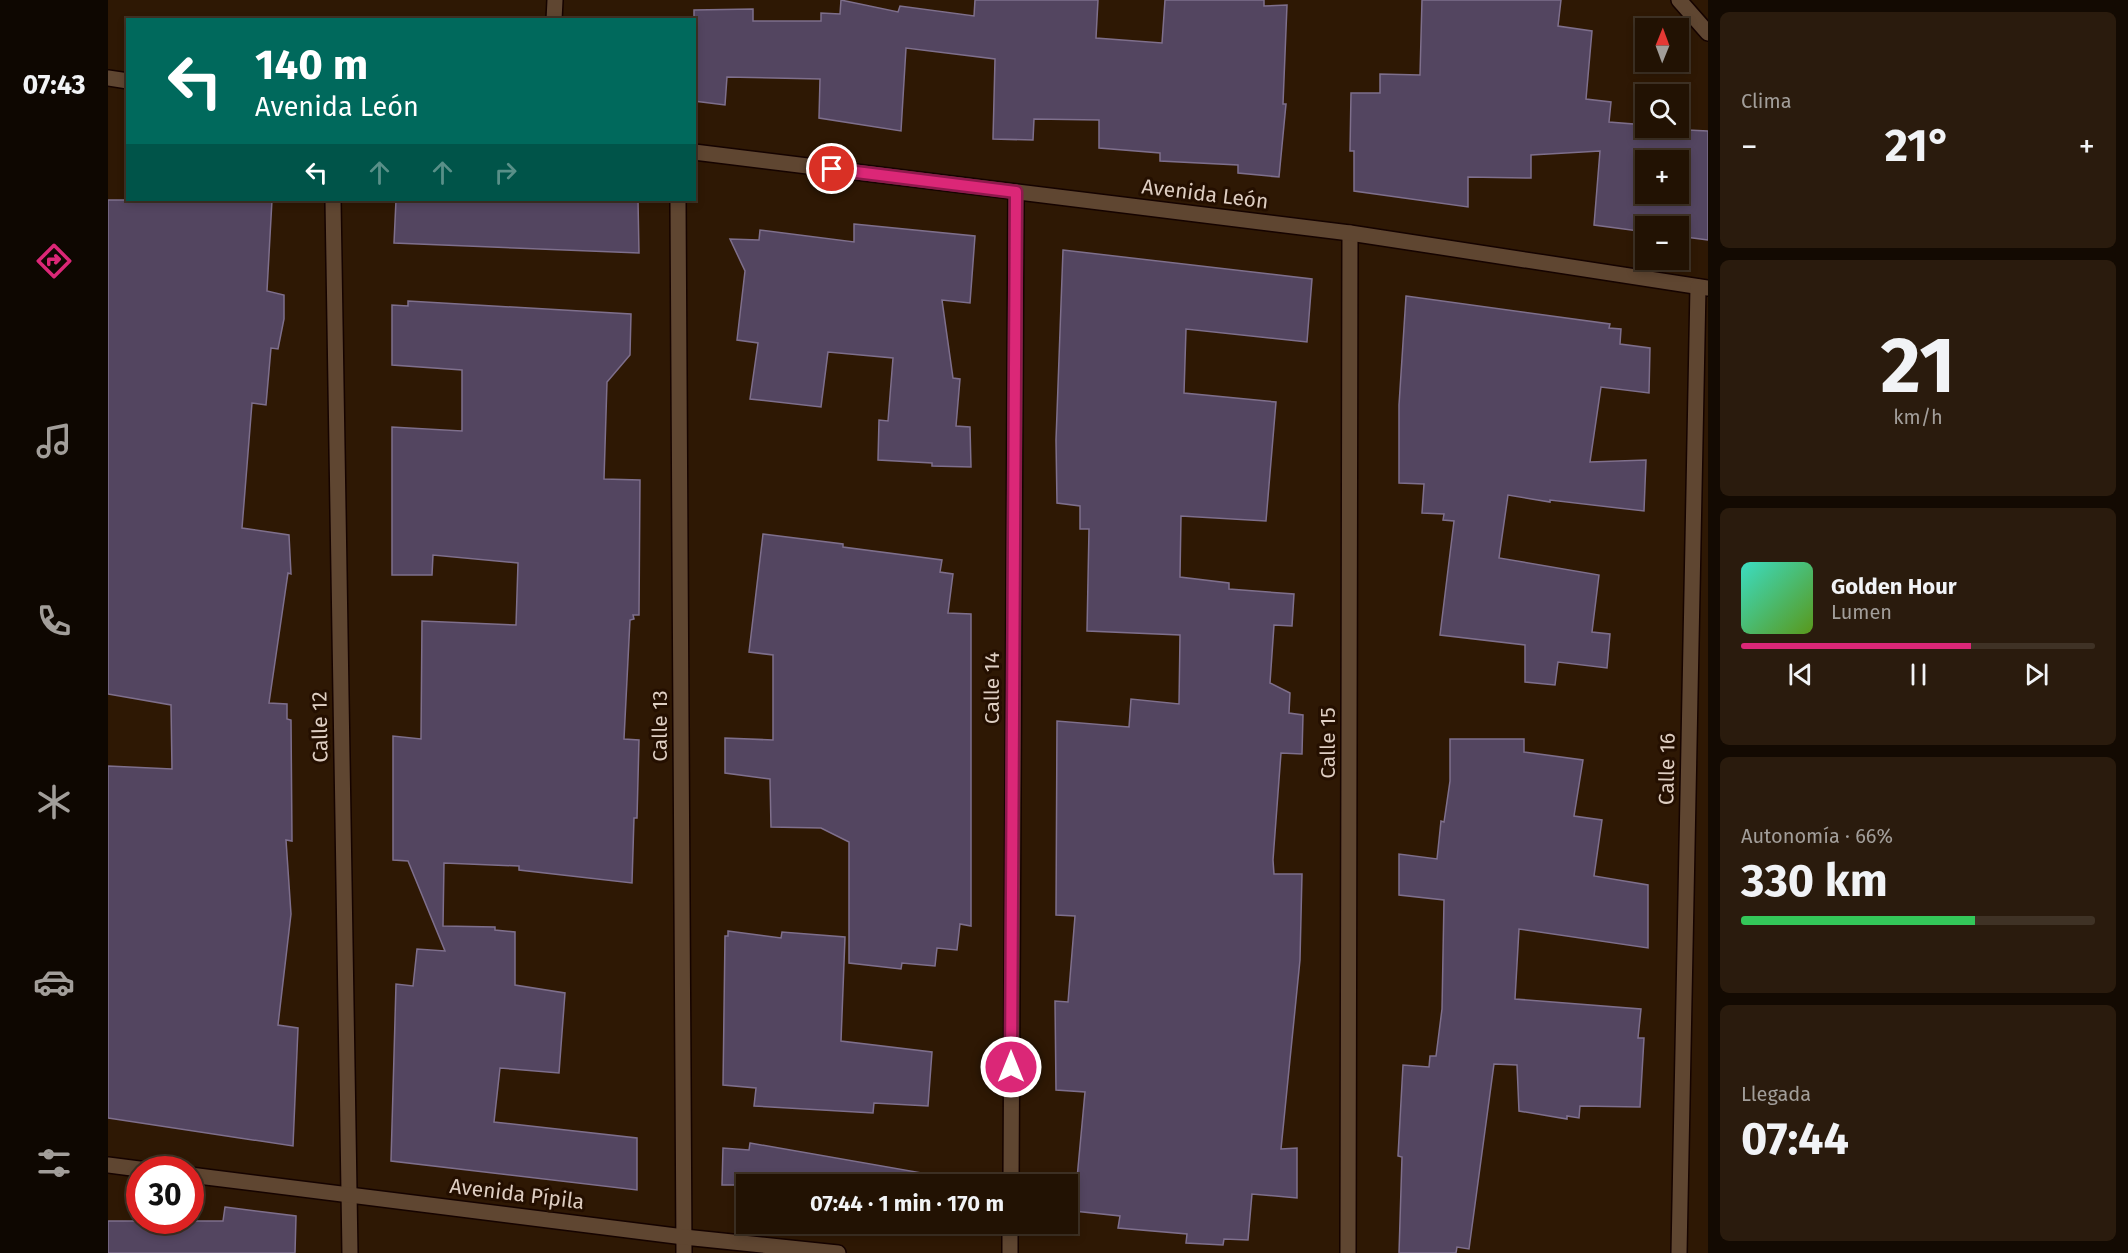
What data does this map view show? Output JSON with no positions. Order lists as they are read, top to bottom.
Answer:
{
  "streets": {
    "street": [
      "Avenida León",
      "Calle 14",
      "Calle 13",
      "Calle 12",
      "Calle 15",
      "Calle 16",
      "Avenida Pípila"
    ]
  },
  "crossings": [
    ["Avenida León", "Calle 14"],
    ["Avenida León", "Calle 15"],
    ["Avenida León", "Calle 16"],
    ["Calle 13", "Avenida Pípila"],
    ["Calle 12", "Avenida Pípila"]
  ],
  "north": "top",
  "page": {
    "tabs": "07:43",
    "tile": [
      "Clima",
      ["21", "km/h"],
      ["Autonomía · 66%", "330 km"],
      ["Llegada", "07:44"]
    ],
    "map_buttons": ["+", "−"],
    "turn": ["140 m", "Avenida León"],
    "heat": ["−", "21°", "+"],
    "song": ["Golden Hour", "Lumen"],
    "limit": "30",
    "trip": "07:44 · 1 min · 170 m"
  }
}
